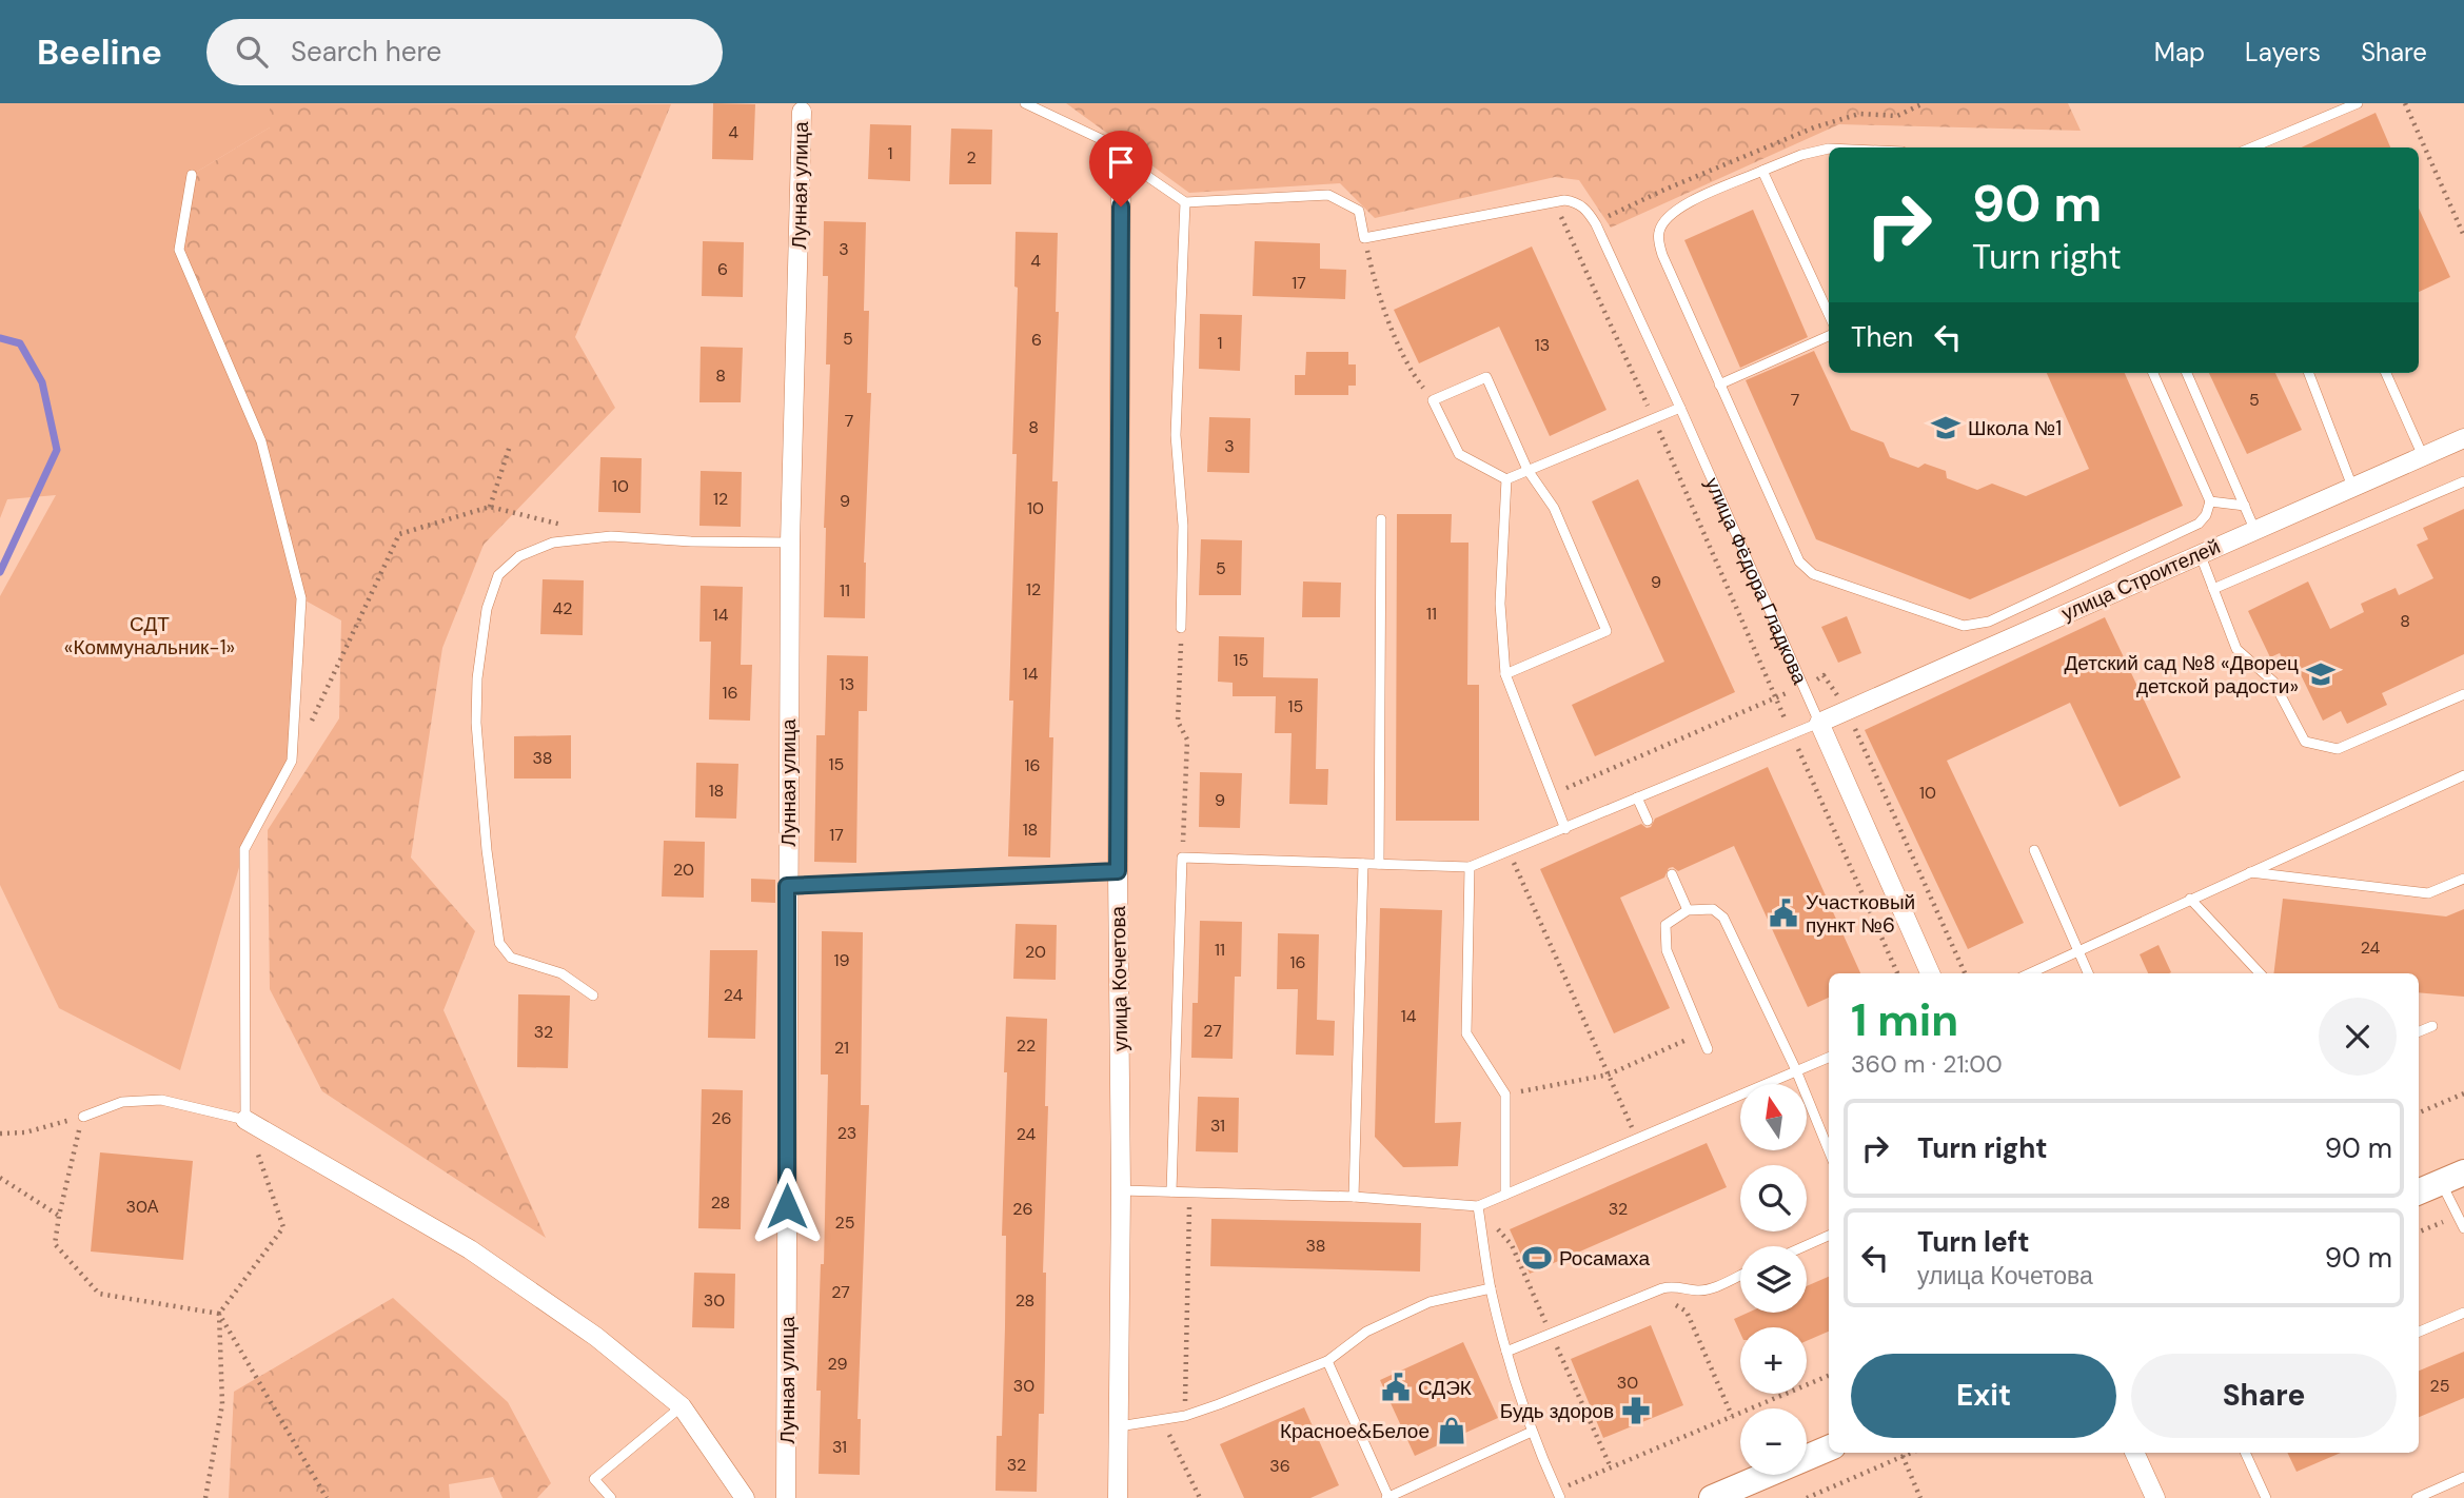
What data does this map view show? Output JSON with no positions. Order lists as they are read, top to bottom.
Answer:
{
  "streets": {
    "street": [
      "Лунная улица",
      "улица Строителей",
      "улица Фёдора Гладкова",
      "улица Кочетова"
    ]
  },
  "crossings": [
    ["улица Строителей", "улица Фёдора Гладкова"]
  ],
  "parks": ["СДТ «Коммунальник-1»"],
  "places": {
    "school or university": ["Школа №1", "Детский сад №8 «Дворец детской радости»"],
    "public building": ["Участковый пункт №6", "СДЭК"],
    "sports": ["Росамаха"],
    "pharmacy": ["Будь здоров"],
    "shop": ["Красное&Белое"]
  },
  "house_numbers": [
    "4",
    "1",
    "2",
    "3",
    "4",
    "6",
    "17",
    "5",
    "6",
    "1",
    "13",
    "8",
    "7",
    "5",
    "7",
    "8",
    "3",
    "10",
    "12",
    "9",
    "10",
    "5",
    "9",
    "12",
    "11",
    "42",
    "11",
    "14",
    "8",
    "15",
    "14",
    "13",
    "16",
    "15",
    "38",
    "15",
    "16",
    "18",
    "10",
    "9",
    "18",
    "17",
    "20",
    "24",
    "11",
    "20",
    "19",
    "16",
    "24",
    "14",
    "27",
    "32",
    "22",
    "21",
    "26",
    "31",
    "23",
    "24",
    "28",
    "30А",
    "26",
    "32",
    "25",
    "38",
    "27",
    "30",
    "28",
    "29",
    "30",
    "30",
    "25",
    "31",
    "32",
    "36"
  ],
  "north": "top",
  "page": {
    "header": "Beeline",
    "search": "Search here",
    "nav": ["Map", "Layers", "Share"],
    "turn": ["90 m", "Turn right"],
    "then": "Then",
    "heading": ["1 min", "360 m · 21:00"],
    "map_buttons": ["+", "−"],
    "list": [
      {
        "name": "Turn right",
        "value": "90 m"
      },
      {
        "name": "Turn left",
        "note": "улица Кочетова",
        "value": "90 m"
      }
    ],
    "buttons": ["Exit", "Share"]
  }
}
